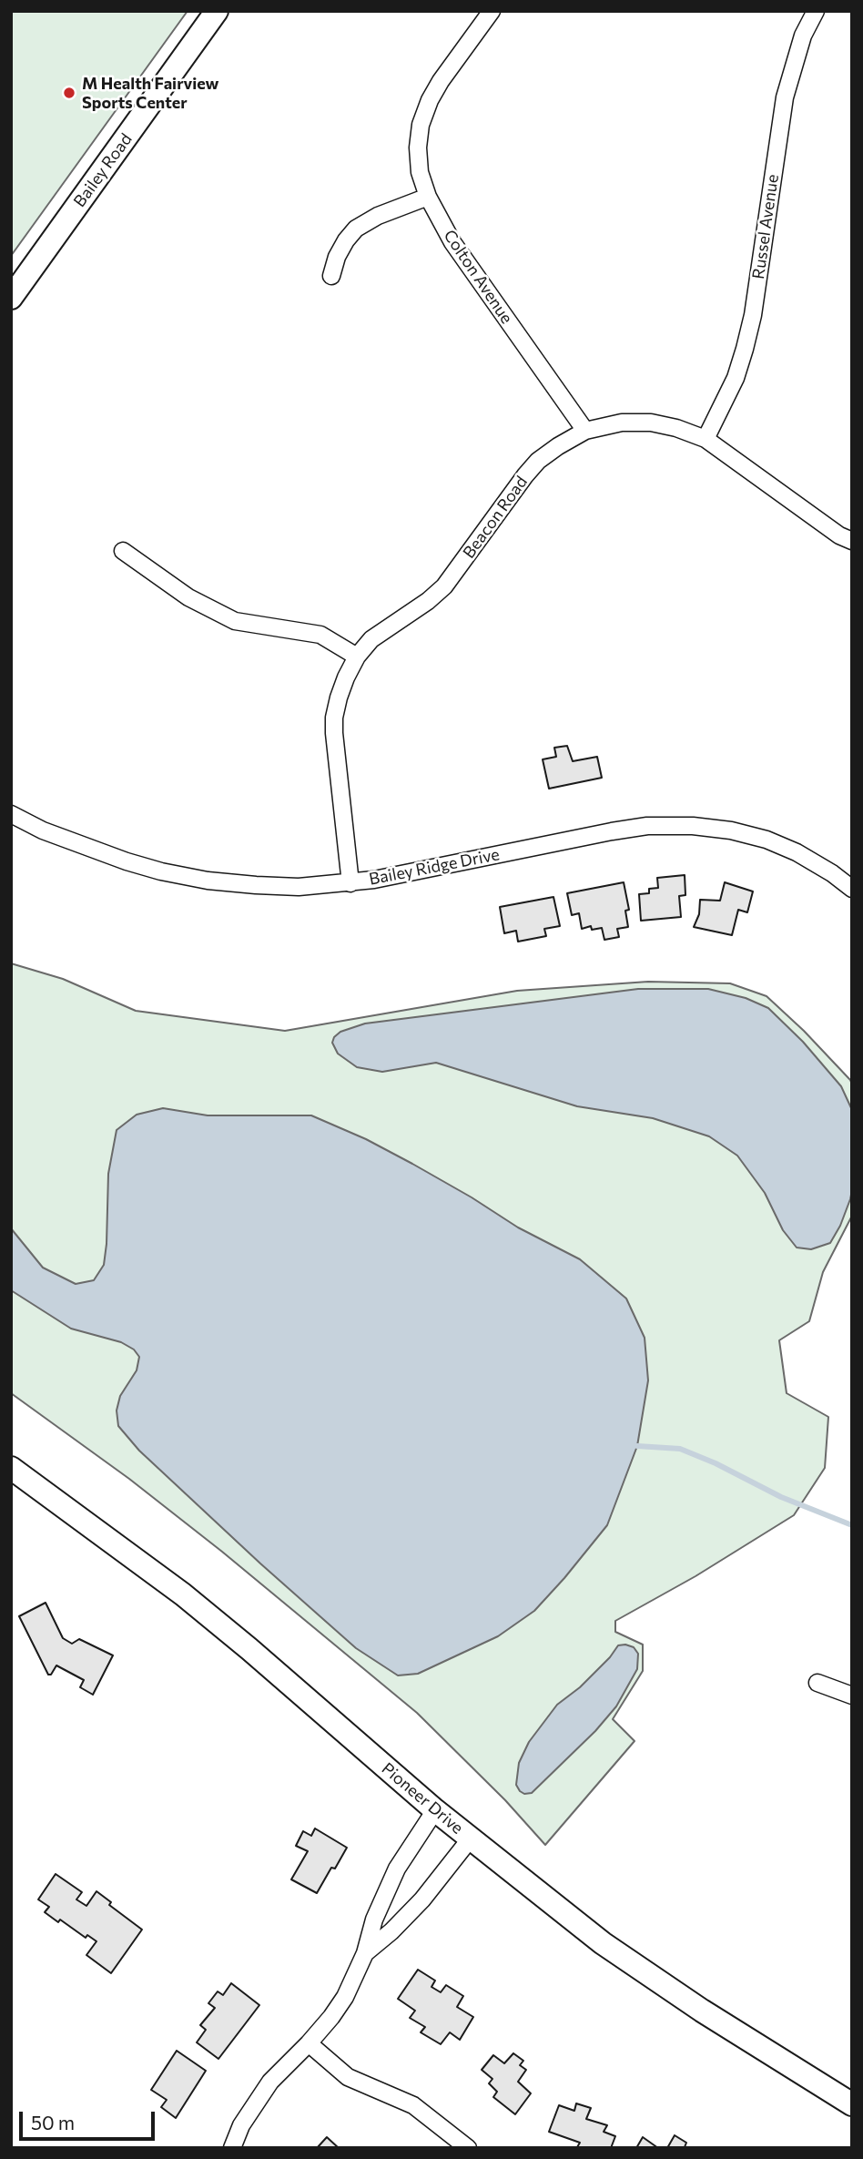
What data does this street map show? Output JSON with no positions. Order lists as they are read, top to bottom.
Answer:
{
  "streets": {
    "street": [
      "Bailey Road",
      "Russel Avenue",
      "Colton Avenue",
      "Beacon Road",
      "Bailey Ridge Drive",
      "Pioneer Drive"
    ]
  },
  "crossings": [
    ["Russel Avenue", "Beacon Road"],
    ["Colton Avenue", "Beacon Road"],
    ["Beacon Road", "Bailey Ridge Drive"]
  ],
  "places": ["M Health Fairview Sports Center"],
  "scale_bar": "50 m"
}
